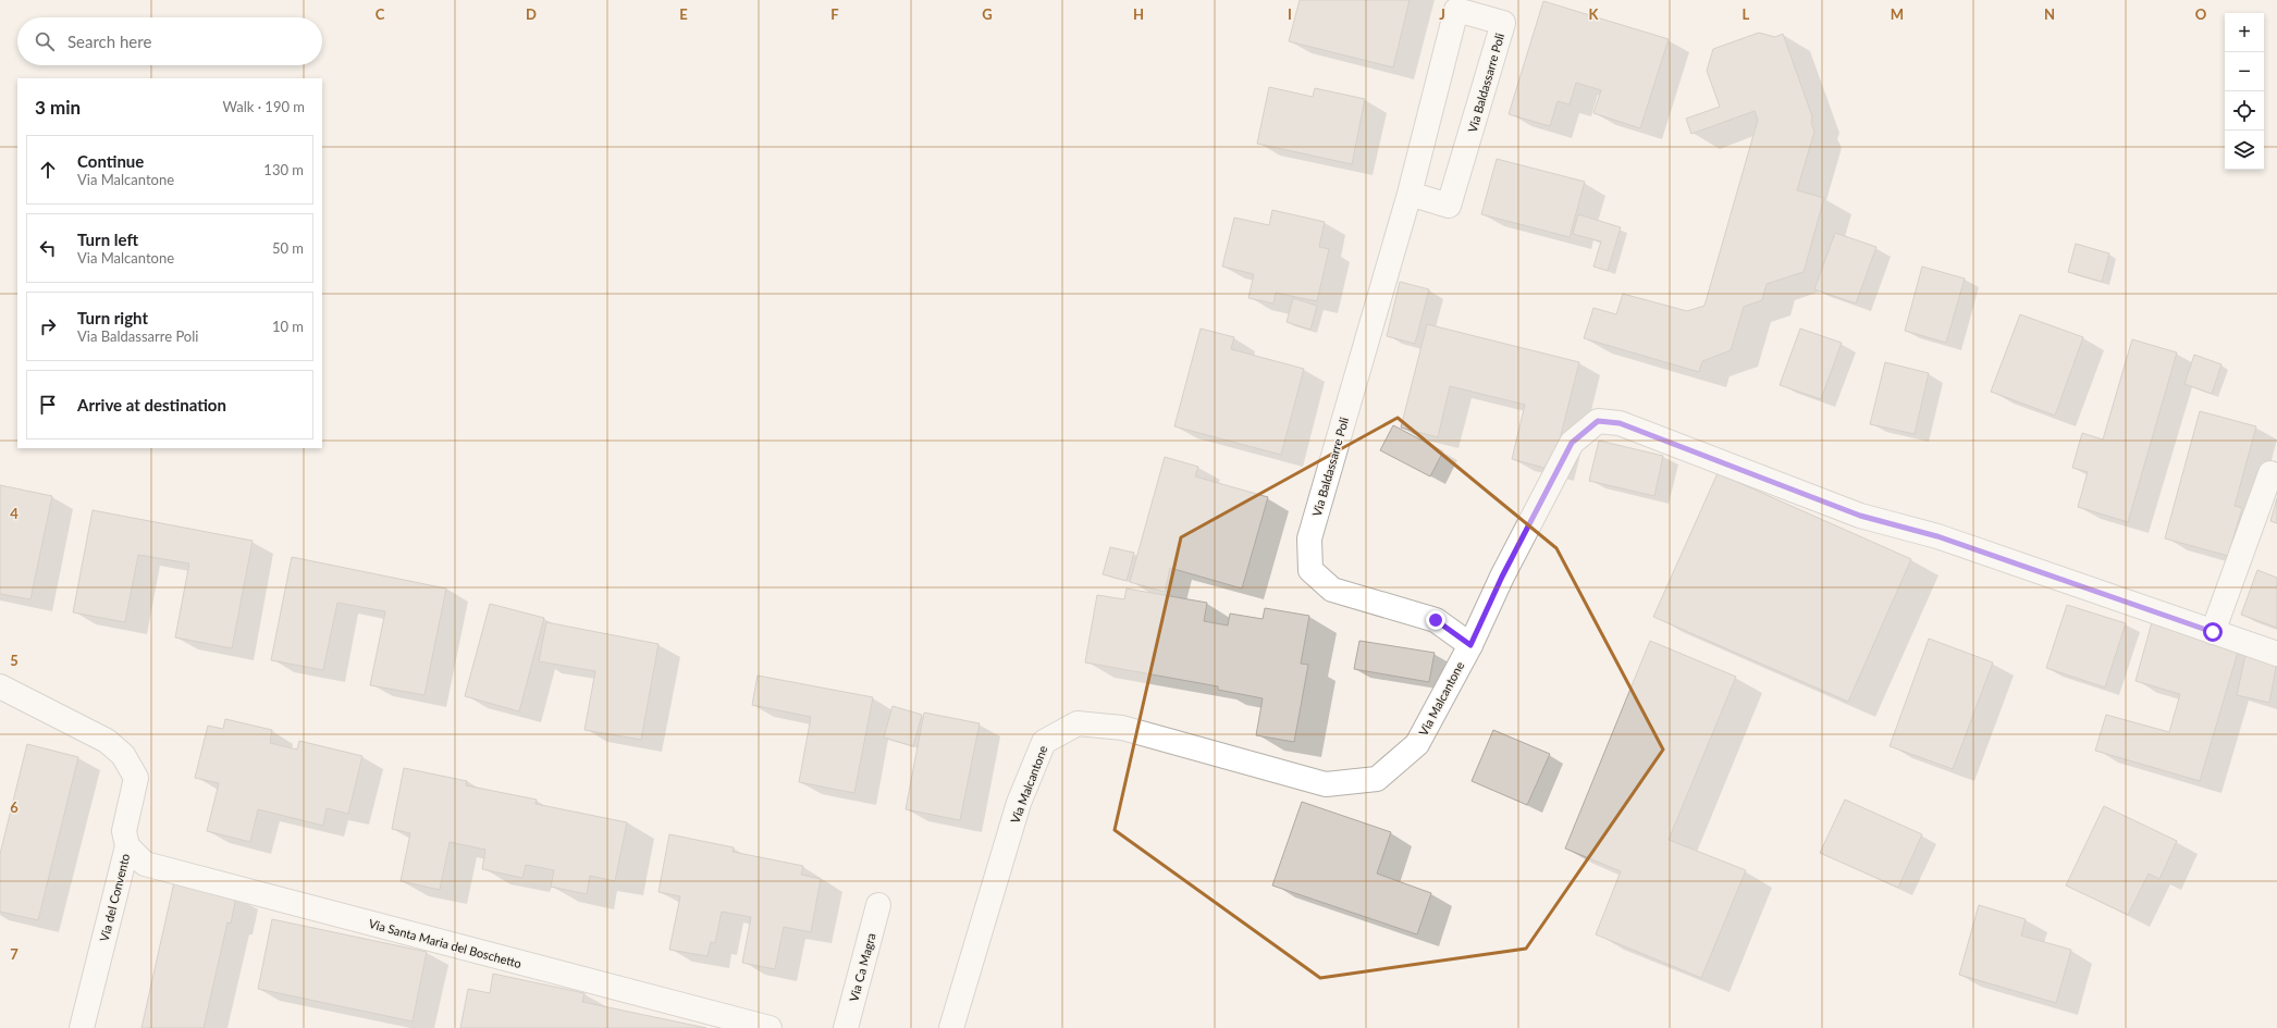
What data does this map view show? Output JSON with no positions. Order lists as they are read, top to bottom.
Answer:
{
  "streets": {
    "street": [
      "Via Baldassarre Poli",
      "Via Malcantone",
      "Via del Convento",
      "Via Santa Maria del Boschetto",
      "Via Ca Magra"
    ]
  },
  "crossings": [
    ["Via Baldassarre Poli", "Via Malcantone"],
    ["Via del Convento", "Via Santa Maria del Boschetto"]
  ],
  "page": {
    "map_buttons": ["+", "−"],
    "search": "Search here",
    "heading": ["3 min", "Walk · 190 m"],
    "list": [
      ["Continue", "Via Malcantone", "130 m"],
      ["Turn left", "Via Malcantone", "50 m"],
      ["Turn right", "Via Baldassarre Poli", "10 m"],
      "Arrive at destination"
    ]
  },
  "grid": {
    "columns": [
      "C",
      "D",
      "E",
      "F",
      "G",
      "H",
      "I",
      "J",
      "K",
      "L",
      "M",
      "N",
      "O"
    ],
    "rows": [
      "4",
      "5",
      "6",
      "7"
    ]
  }
}
